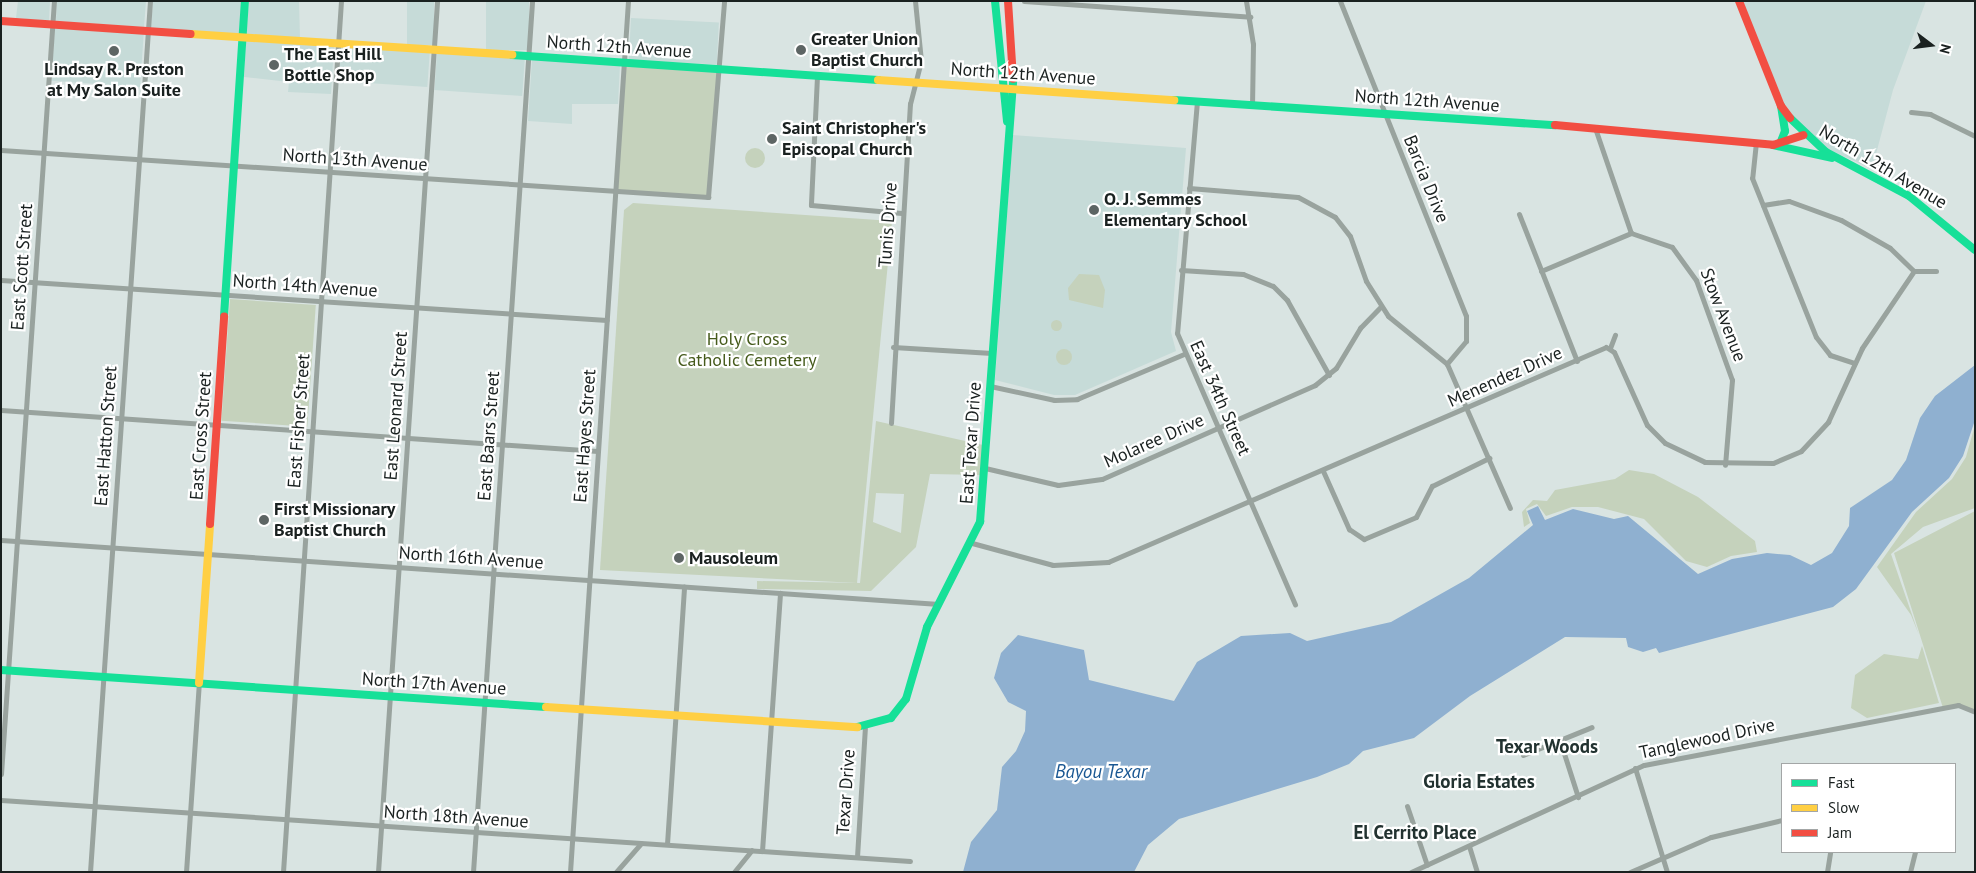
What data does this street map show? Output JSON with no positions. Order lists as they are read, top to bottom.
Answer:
{
  "streets": {
    "street": [
      "North 12th Avenue",
      "North 13th Avenue",
      "Barcia Drive",
      "Tunis Drive",
      "East Scott Street",
      "North 14th Avenue",
      "Stow Avenue",
      "Menendez Drive",
      "East 34th Street",
      "East Leonard Street",
      "East Fisher Street",
      "East Hatton Street",
      "East Cross Street",
      "East Baars Street",
      "East Hayes Street",
      "Molaree Drive",
      "East Texar Drive",
      "North 16th Avenue",
      "North 17th Avenue",
      "Tanglewood Drive",
      "Texar Drive",
      "North 18th Avenue"
    ]
  },
  "crossings": [
    ["North 12th Avenue", "North 13th Avenue"],
    ["North 12th Avenue", "Barcia Drive"],
    ["North 12th Avenue", "Tunis Drive"],
    ["North 12th Avenue", "East Scott Street"],
    ["North 12th Avenue", "East 34th Street"],
    ["North 12th Avenue", "East Leonard Street"],
    ["North 12th Avenue", "East Fisher Street"],
    ["North 12th Avenue", "East Hatton Street"],
    ["North 12th Avenue", "East Cross Street"],
    ["North 12th Avenue", "East Baars Street"],
    ["North 12th Avenue", "East Hayes Street"],
    ["North 13th Avenue", "East Scott Street"],
    ["North 13th Avenue", "East Leonard Street"],
    ["North 13th Avenue", "East Fisher Street"],
    ["North 13th Avenue", "East Hatton Street"],
    ["North 13th Avenue", "East Cross Street"],
    ["North 13th Avenue", "East Baars Street"],
    ["North 13th Avenue", "East Hayes Street"],
    ["East Scott Street", "North 14th Avenue"],
    ["East Scott Street", "North 16th Avenue"],
    ["East Scott Street", "North 17th Avenue"],
    ["North 14th Avenue", "East Leonard Street"],
    ["North 14th Avenue", "East Fisher Street"],
    ["North 14th Avenue", "East Hatton Street"],
    ["North 14th Avenue", "East Cross Street"],
    ["North 14th Avenue", "East Baars Street"],
    ["North 14th Avenue", "East Hayes Street"],
    ["Menendez Drive", "East 34th Street"],
    ["Menendez Drive", "East Texar Drive"],
    ["East 34th Street", "Molaree Drive"],
    ["East Leonard Street", "North 16th Avenue"],
    ["East Leonard Street", "North 17th Avenue"],
    ["East Leonard Street", "North 18th Avenue"],
    ["East Fisher Street", "North 16th Avenue"],
    ["East Fisher Street", "North 17th Avenue"],
    ["East Fisher Street", "North 18th Avenue"],
    ["East Hatton Street", "North 16th Avenue"],
    ["East Hatton Street", "North 17th Avenue"],
    ["East Hatton Street", "North 18th Avenue"],
    ["East Cross Street", "North 16th Avenue"],
    ["East Cross Street", "North 17th Avenue"],
    ["East Cross Street", "North 18th Avenue"],
    ["East Baars Street", "North 16th Avenue"],
    ["East Baars Street", "North 17th Avenue"],
    ["East Baars Street", "North 18th Avenue"],
    ["East Hayes Street", "North 16th Avenue"],
    ["East Hayes Street", "North 17th Avenue"],
    ["East Hayes Street", "North 18th Avenue"],
    ["Molaree Drive", "East Texar Drive"],
    ["East Texar Drive", "North 16th Avenue"],
    ["East Texar Drive", "North 17th Avenue"],
    ["East Texar Drive", "Texar Drive"],
    ["North 17th Avenue", "Texar Drive"],
    ["Texar Drive", "North 18th Avenue"]
  ],
  "districts": ["Texar Woods", "Gloria Estates", "El Cerrito Place"],
  "water": ["Bayou Texar"],
  "parks": ["Holy Cross Catholic Cemetery"],
  "places": [
    "Greater Union Baptist Church",
    "Lindsay R. Preston at My Salon Suite",
    "The East Hill Bottle Shop",
    "Saint Christopher's Episcopal Church",
    "O. J. Semmes Elementary School",
    "First Missionary Baptist Church",
    "Mausoleum"
  ],
  "legend": ["Fast", "Slow", "Jam"],
  "north": "right"
}
